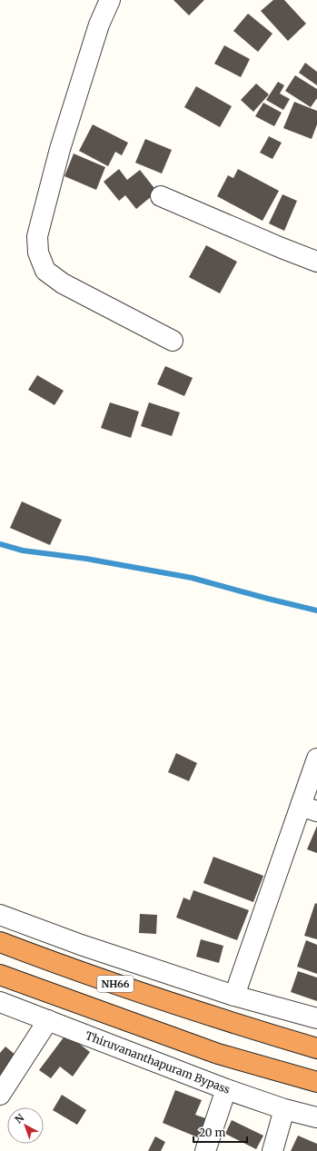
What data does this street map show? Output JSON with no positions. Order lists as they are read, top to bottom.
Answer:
{
  "streets": {
    "highway": ["NH66"],
    "street": ["Thiruvananthapuram Bypass"]
  },
  "scale_bar": "20 m",
  "north": "top left"
}
